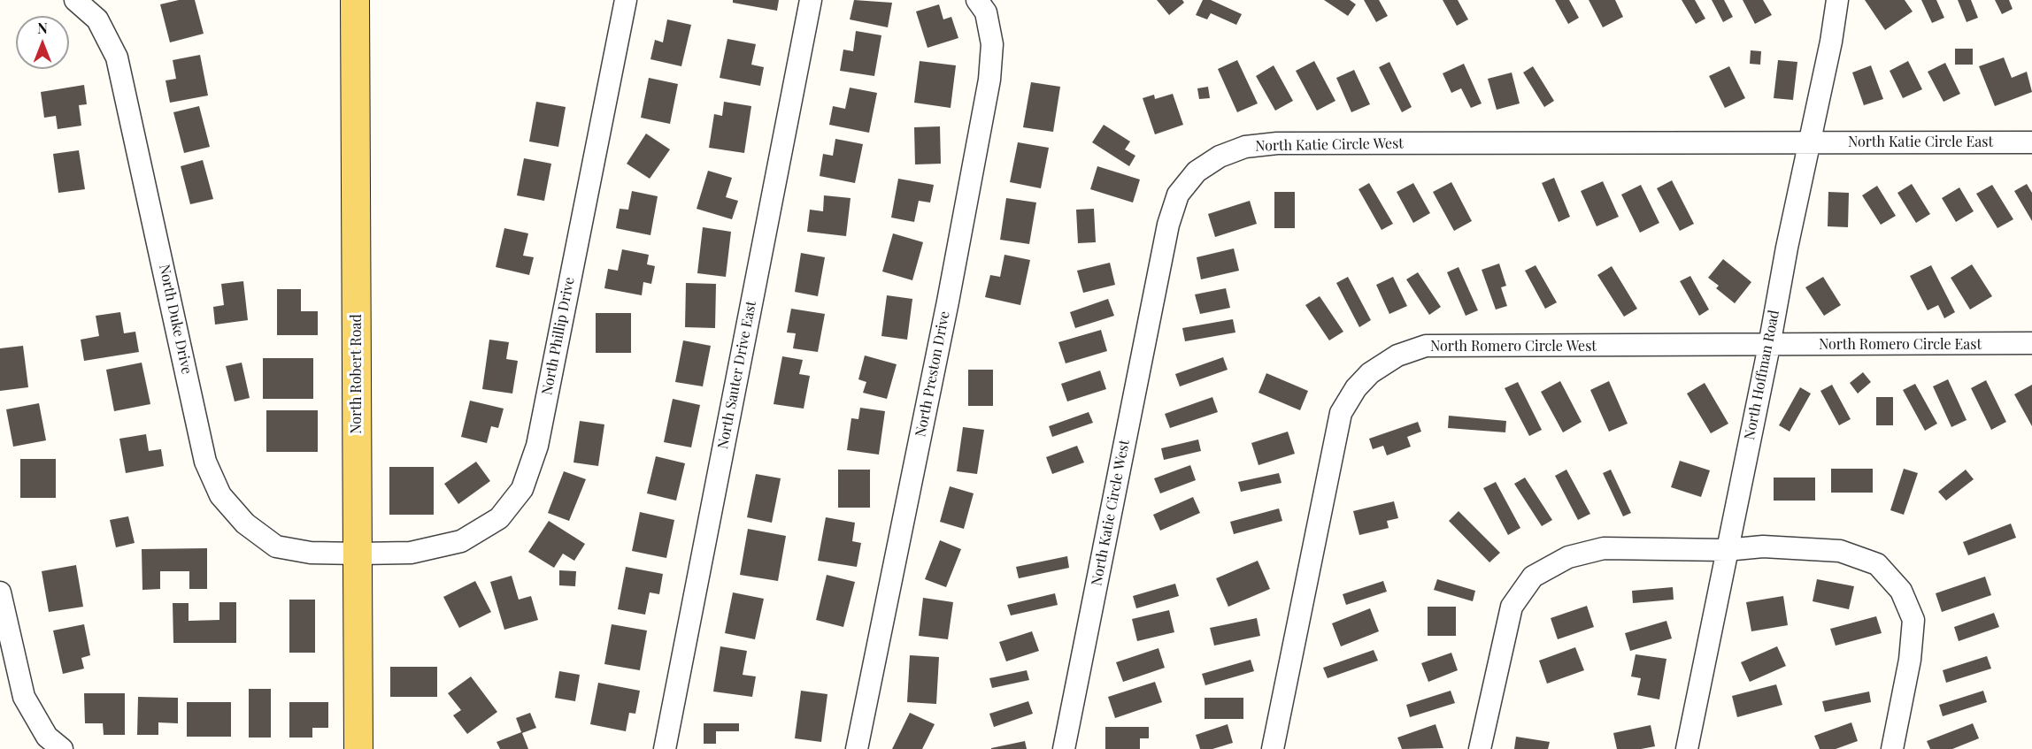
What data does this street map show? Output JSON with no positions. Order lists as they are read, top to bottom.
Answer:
{
  "streets": {
    "main road": ["North Robert Road"],
    "street": [
      "North Katie Circle East",
      "North Katie Circle West",
      "North Duke Drive",
      "North Phillip Drive",
      "North Romero Circle East",
      "North Romero Circle West",
      "North Preston Drive",
      "North Sauter Drive East",
      "North Hoffman Road"
    ]
  },
  "crossings": [
    ["North Katie Circle East", "North Katie Circle West"],
    ["North Katie Circle East", "North Hoffman Road"],
    ["North Katie Circle West", "North Hoffman Road"],
    ["North Duke Drive", "North Phillip Drive"],
    ["North Duke Drive", "North Robert Road"],
    ["North Phillip Drive", "North Robert Road"],
    ["North Romero Circle East", "North Romero Circle West"],
    ["North Romero Circle East", "North Hoffman Road"],
    ["North Romero Circle West", "North Hoffman Road"]
  ],
  "north": "top"
}
